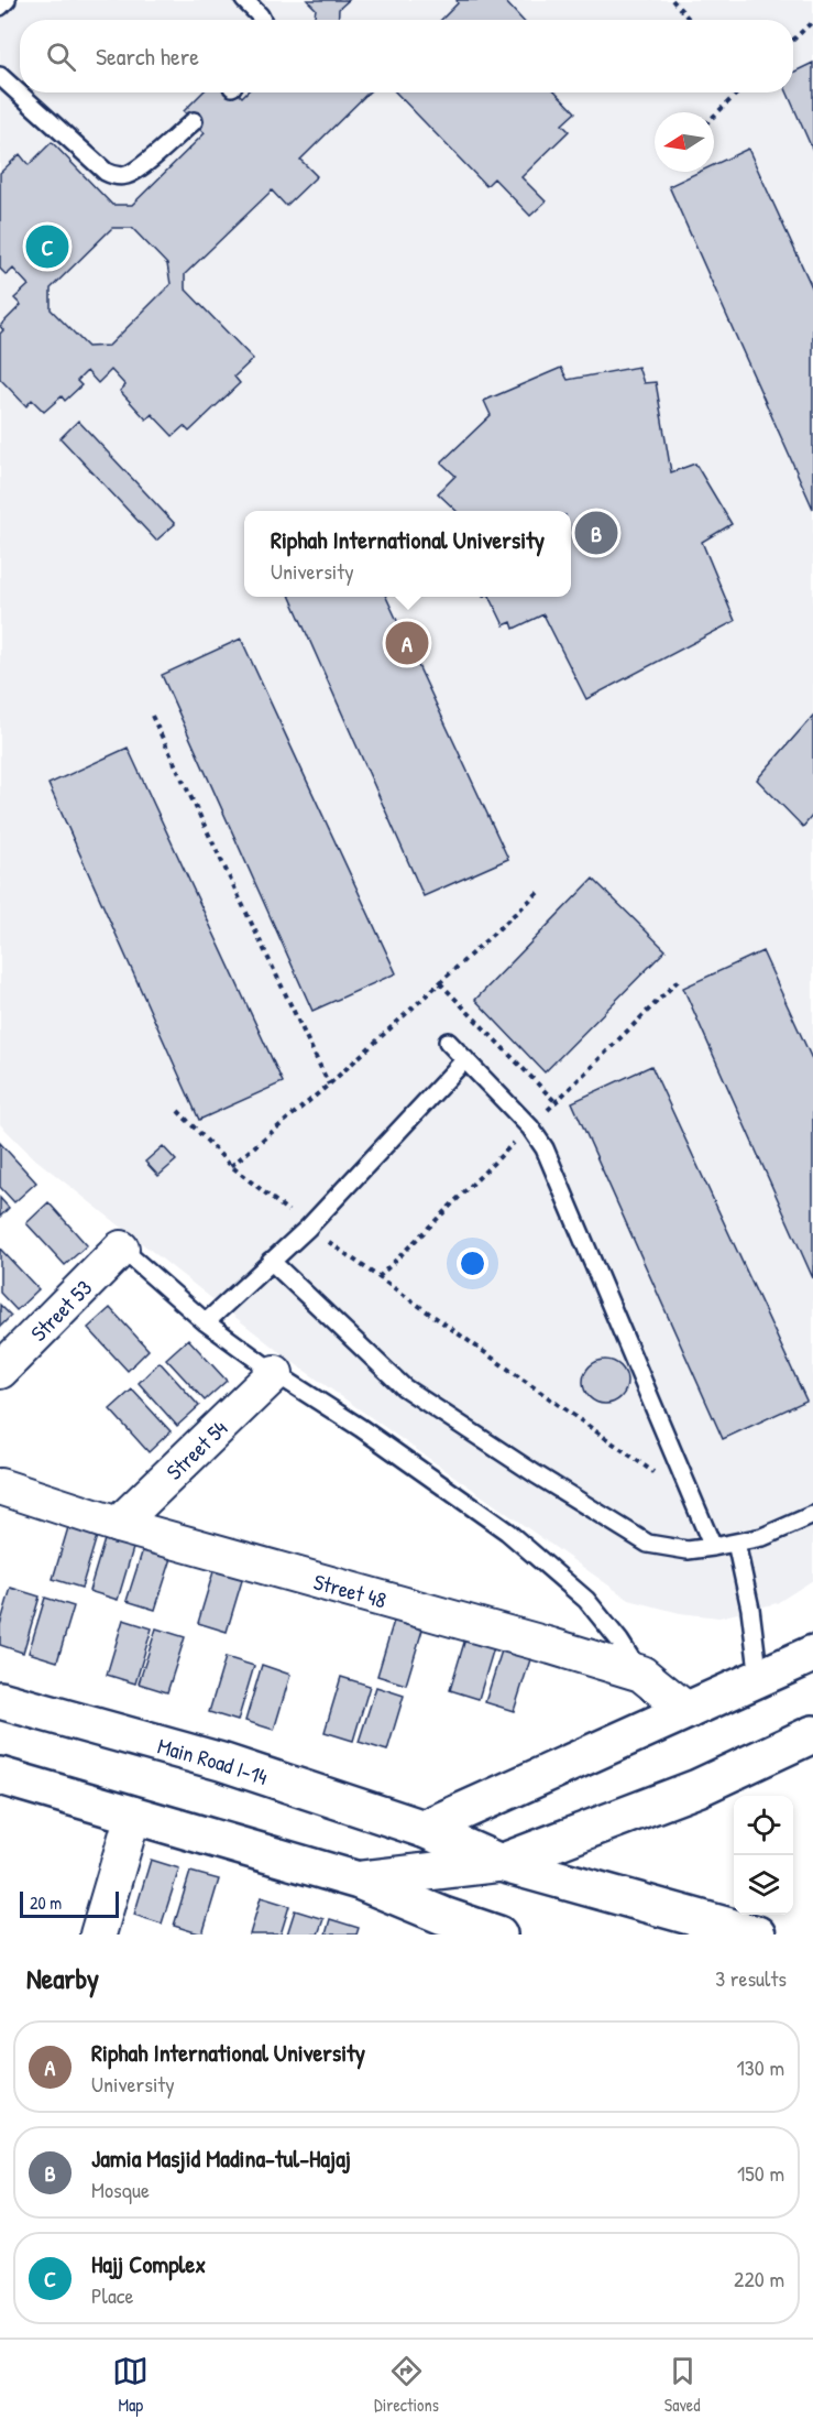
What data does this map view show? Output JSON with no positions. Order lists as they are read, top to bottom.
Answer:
{
  "streets": {
    "main road": ["Main Road I-14"],
    "street": ["Street 53", "Street 54", "Street 48"]
  },
  "crossings": [
    ["Street 54", "Street 48"]
  ],
  "scale_bar": "20 m",
  "north": "left",
  "page": {
    "search": "Search here",
    "pins": ["C", "B", "A"],
    "popup": ["Riphah International University", "University"],
    "scale": "20 m",
    "heading": ["Nearby", "3 results"],
    "list": [
      {
        "mark": "A",
        "name": "Riphah International University",
        "note": "University",
        "value": "130 m"
      },
      {
        "mark": "B",
        "name": "Jamia Masjid Madina-tul-Hajaj",
        "note": "Mosque",
        "value": "150 m"
      },
      {
        "mark": "C",
        "name": "Hajj Complex",
        "note": "Place",
        "value": "220 m"
      }
    ],
    "nav": ["Map", "Directions", "Saved"]
  }
}
